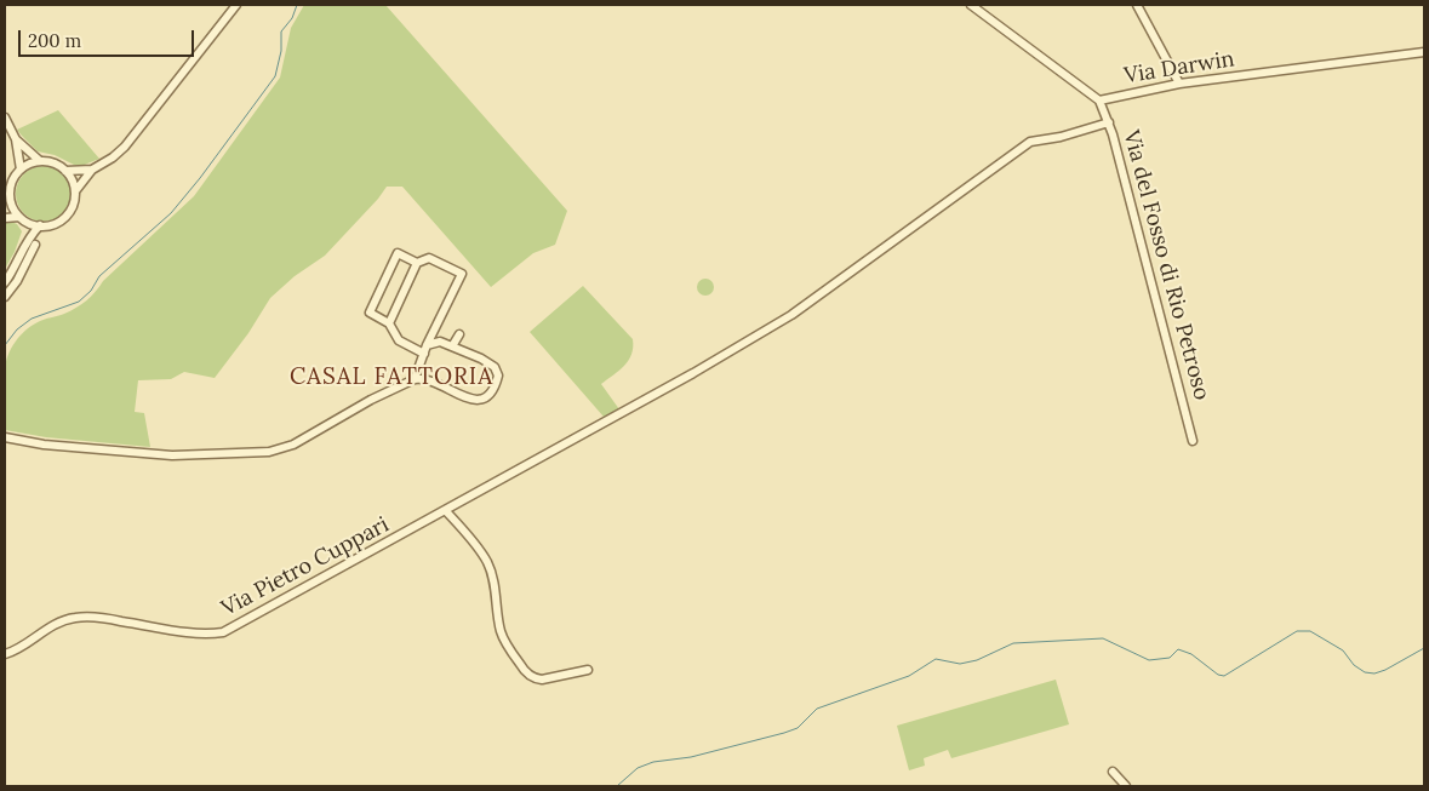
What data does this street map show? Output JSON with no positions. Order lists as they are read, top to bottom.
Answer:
{
  "streets": {
    "street": ["Via Darwin", "Via del Fosso di Rio Petroso", "Via Pietro Cuppari"]
  },
  "crossings": [
    ["Via Darwin", "Via del Fosso di Rio Petroso"],
    ["Via del Fosso di Rio Petroso", "Via Pietro Cuppari"]
  ],
  "districts": ["CASAL FATTORIA"],
  "scale_bar": "200 m"
}
